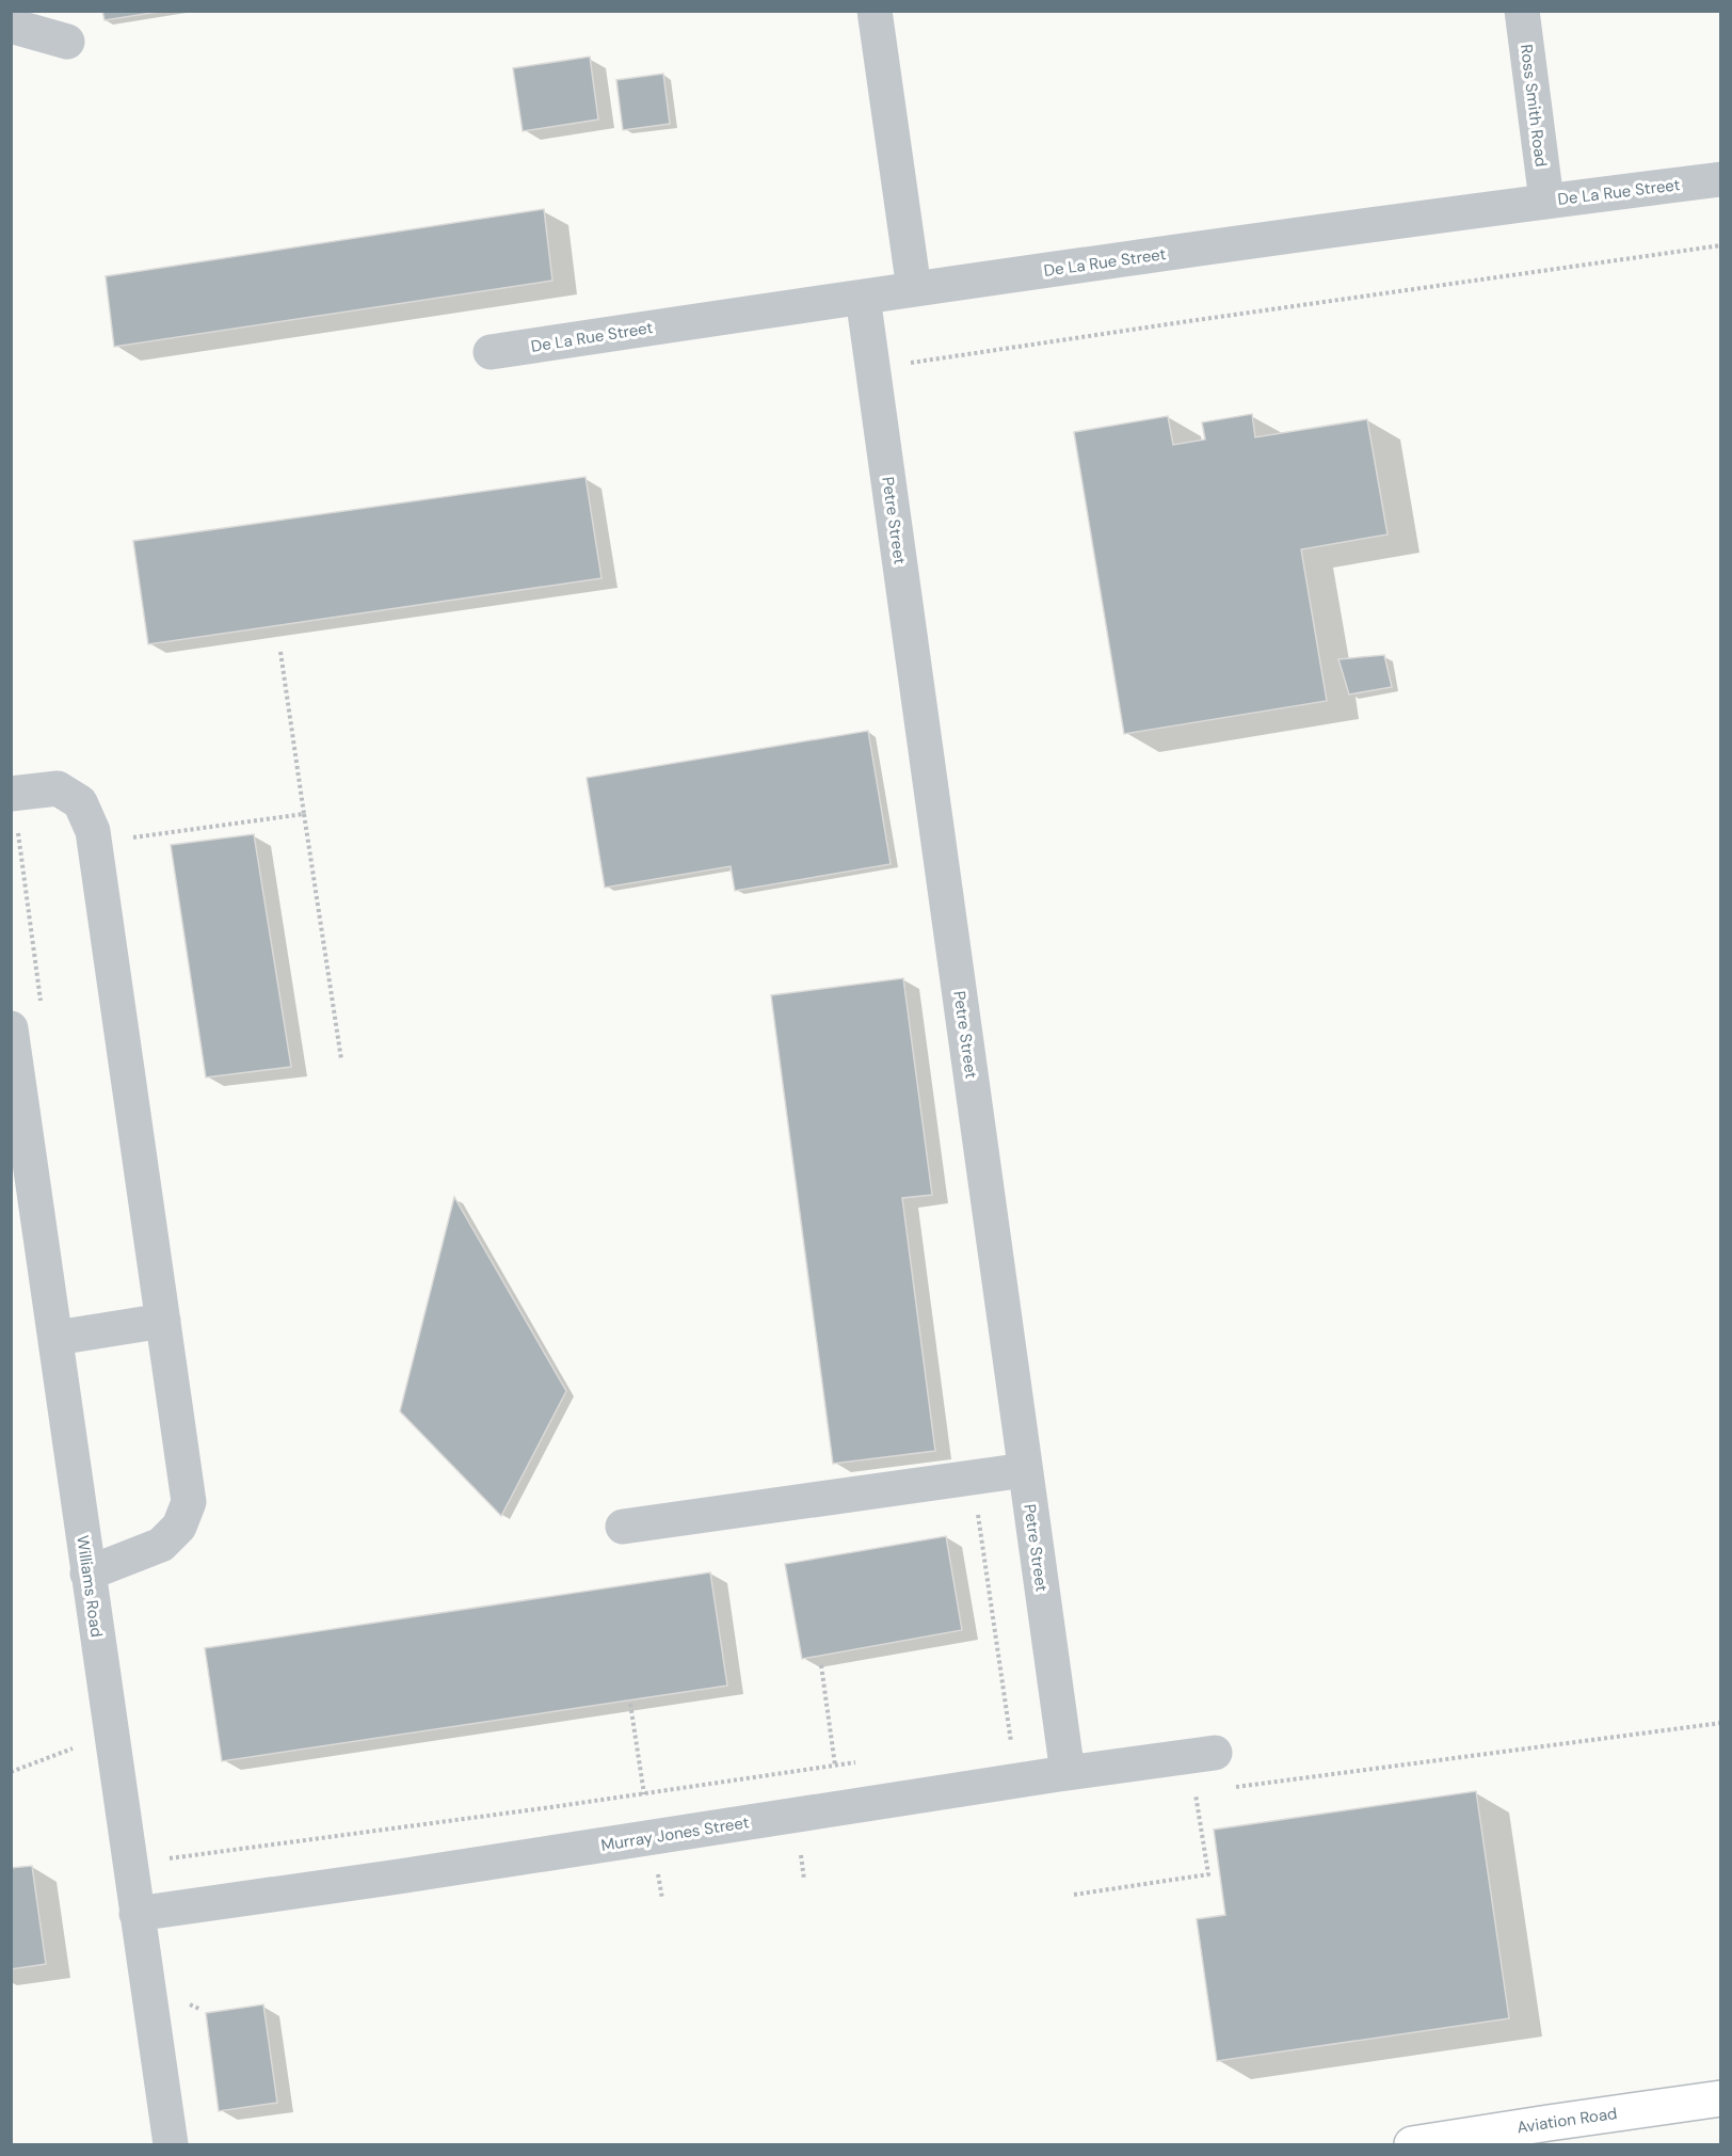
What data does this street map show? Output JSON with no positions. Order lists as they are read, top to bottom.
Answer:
{
  "streets": {
    "main road": ["Aviation Road"],
    "street": [
      "Ross Smith Road",
      "De La Rue Street",
      "Petre Street",
      "Williams Road",
      "Murray Jones Street"
    ]
  },
  "crossings": [
    ["Ross Smith Road", "De La Rue Street"],
    ["De La Rue Street", "Petre Street"],
    ["Petre Street", "Murray Jones Street"],
    ["Williams Road", "Murray Jones Street"]
  ]
}
